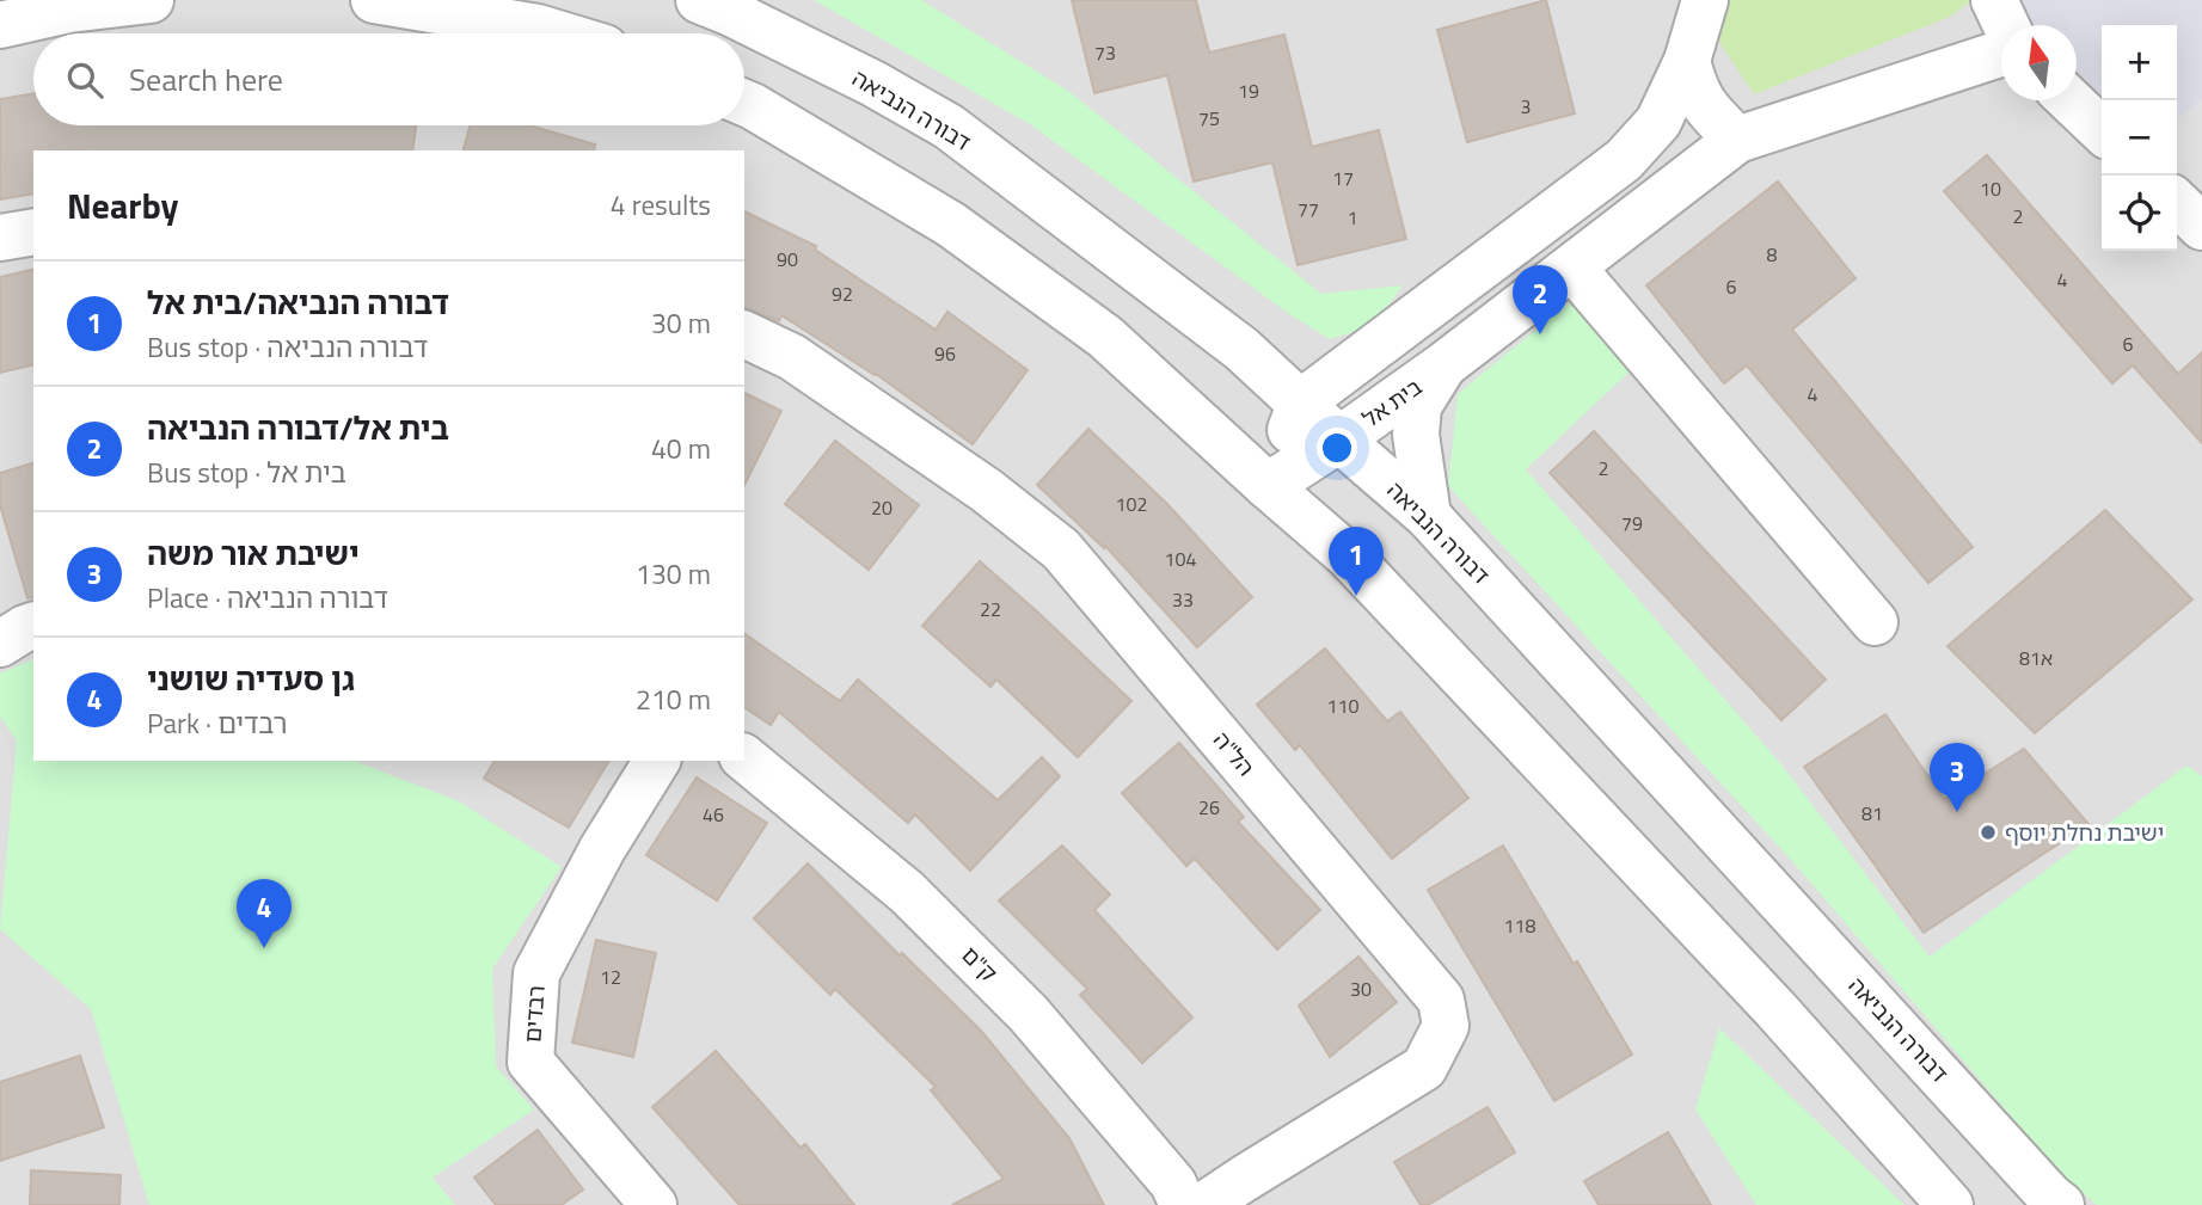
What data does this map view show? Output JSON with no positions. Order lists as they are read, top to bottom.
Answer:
{
  "streets": {
    "street": [
      "דבורה הנביאה",
      "בית אל",
      "הל\"ה",
      "ק\"ם",
      "רבדים"
    ]
  },
  "crossings": [
    ["דבורה הנביאה", "בית אל"]
  ],
  "places": ["ישיבת נחלת יוסף"],
  "house_numbers": [
    "73",
    "19",
    "3",
    "75",
    "17",
    "10",
    "77",
    "2",
    "1",
    "8",
    "90",
    "4",
    "6",
    "92",
    "6",
    "96",
    "4",
    "2",
    "102",
    "20",
    "79",
    "104",
    "33",
    "22",
    "81א",
    "110",
    "26",
    "81",
    "46",
    "118",
    "12",
    "30"
  ],
  "north": "top",
  "page": {
    "map_buttons": ["+", "−"],
    "search": "Search here",
    "heading": ["Nearby", "4 results"],
    "list": [
      {
        "mark": "1",
        "name": "דבורה הנביאה/בית אל",
        "note": "Bus stop · דבורה הנביאה",
        "value": "30 m"
      },
      {
        "mark": "2",
        "name": "בית אל/דבורה הנביאה",
        "note": "Bus stop · בית אל",
        "value": "40 m"
      },
      {
        "mark": "3",
        "name": "ישיבת אור משה",
        "note": "Place · דבורה הנביאה",
        "value": "130 m"
      },
      {
        "mark": "4",
        "name": "גן סעדיה שושני",
        "note": "Park · רבדים",
        "value": "210 m"
      }
    ],
    "pins": [
      "2",
      "1",
      "3",
      "4"
    ]
  }
}
